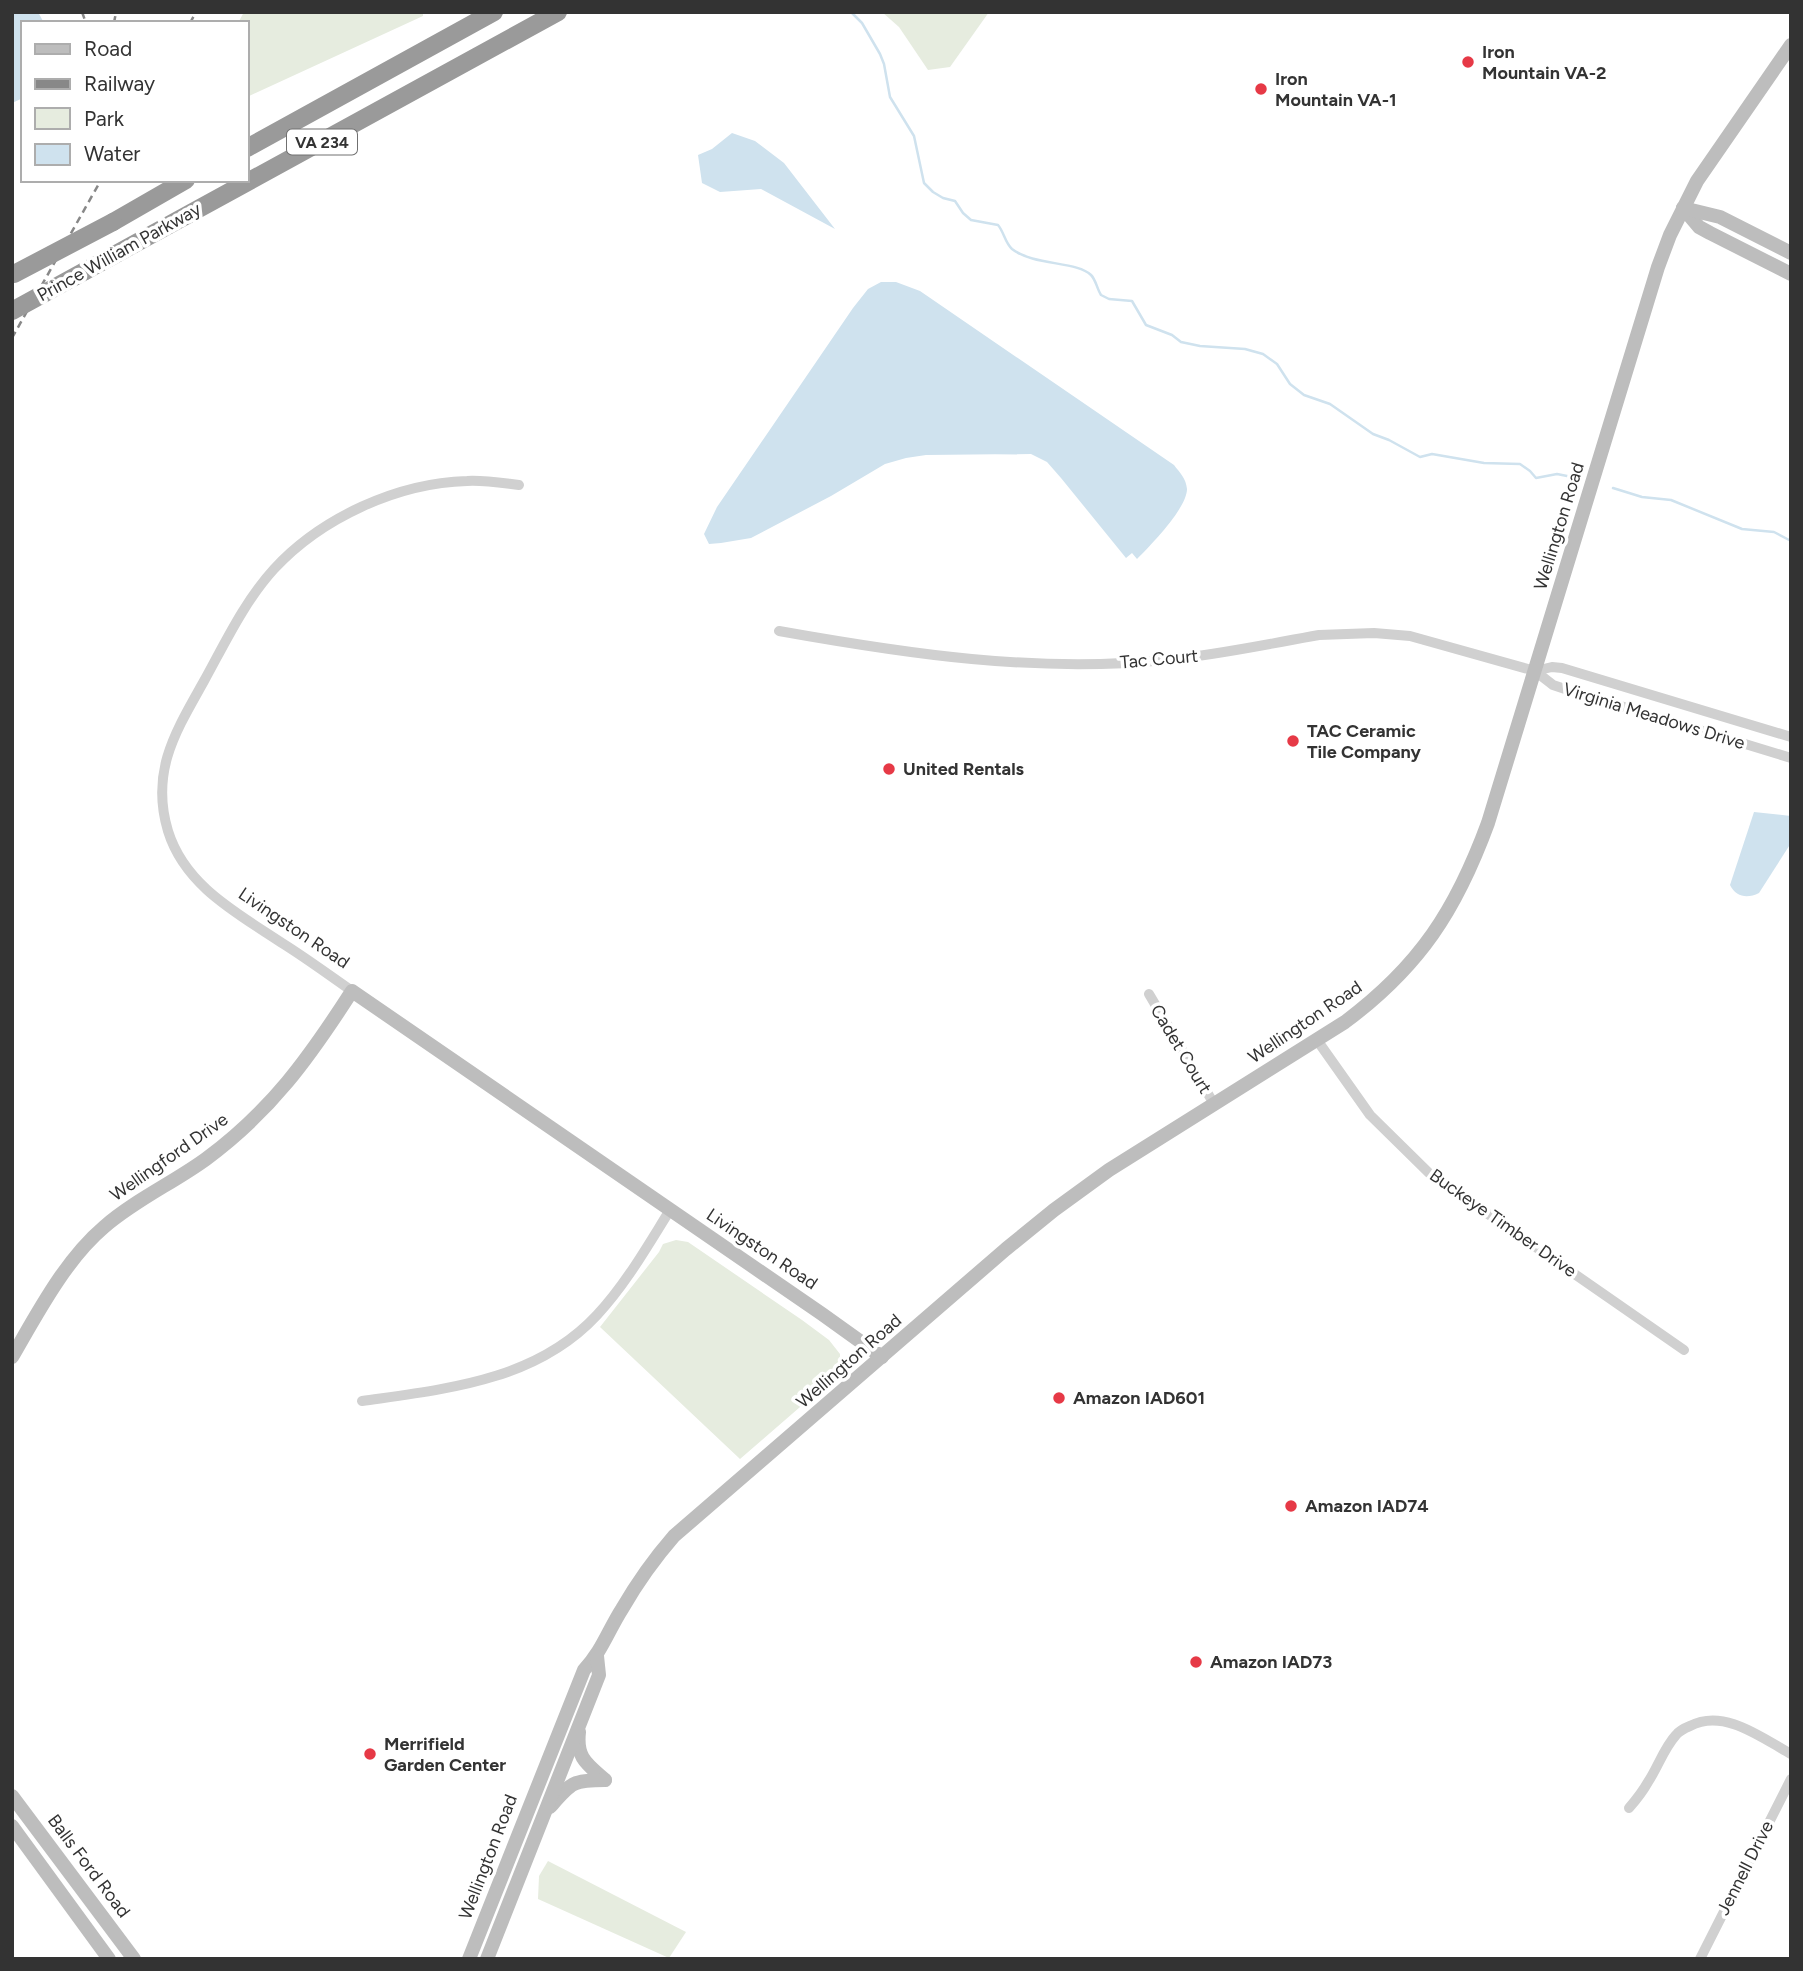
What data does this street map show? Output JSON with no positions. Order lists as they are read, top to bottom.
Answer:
{
  "streets": {
    "highway": ["VA 234", "Prince William Parkway"],
    "main road": [
      "Wellington Road",
      "Livingston Road",
      "Wellingford Drive",
      "Balls Ford Road"
    ],
    "street": [
      "Tac Court",
      "Virginia Meadows Drive",
      "Cadet Court",
      "Buckeye Timber Drive",
      "Jennell Drive"
    ]
  },
  "crossings": [
    ["Wellington Road", "Tac Court"],
    ["Wellington Road", "Virginia Meadows Drive"],
    ["Wellington Road", "Livingston Road"],
    ["Wellington Road", "Cadet Court"],
    ["Wellington Road", "Buckeye Timber Drive"],
    ["Tac Court", "Virginia Meadows Drive"],
    ["Livingston Road", "Wellingford Drive"]
  ],
  "places": [
    "Iron Mountain VA-2",
    "Iron Mountain VA-1",
    "TAC Ceramic Tile Company",
    "United Rentals",
    "Amazon IAD601",
    "Amazon IAD74",
    "Amazon IAD73",
    "Merrifield Garden Center"
  ],
  "legend": [
    "Road",
    "Railway",
    "Park",
    "Water"
  ]
}
